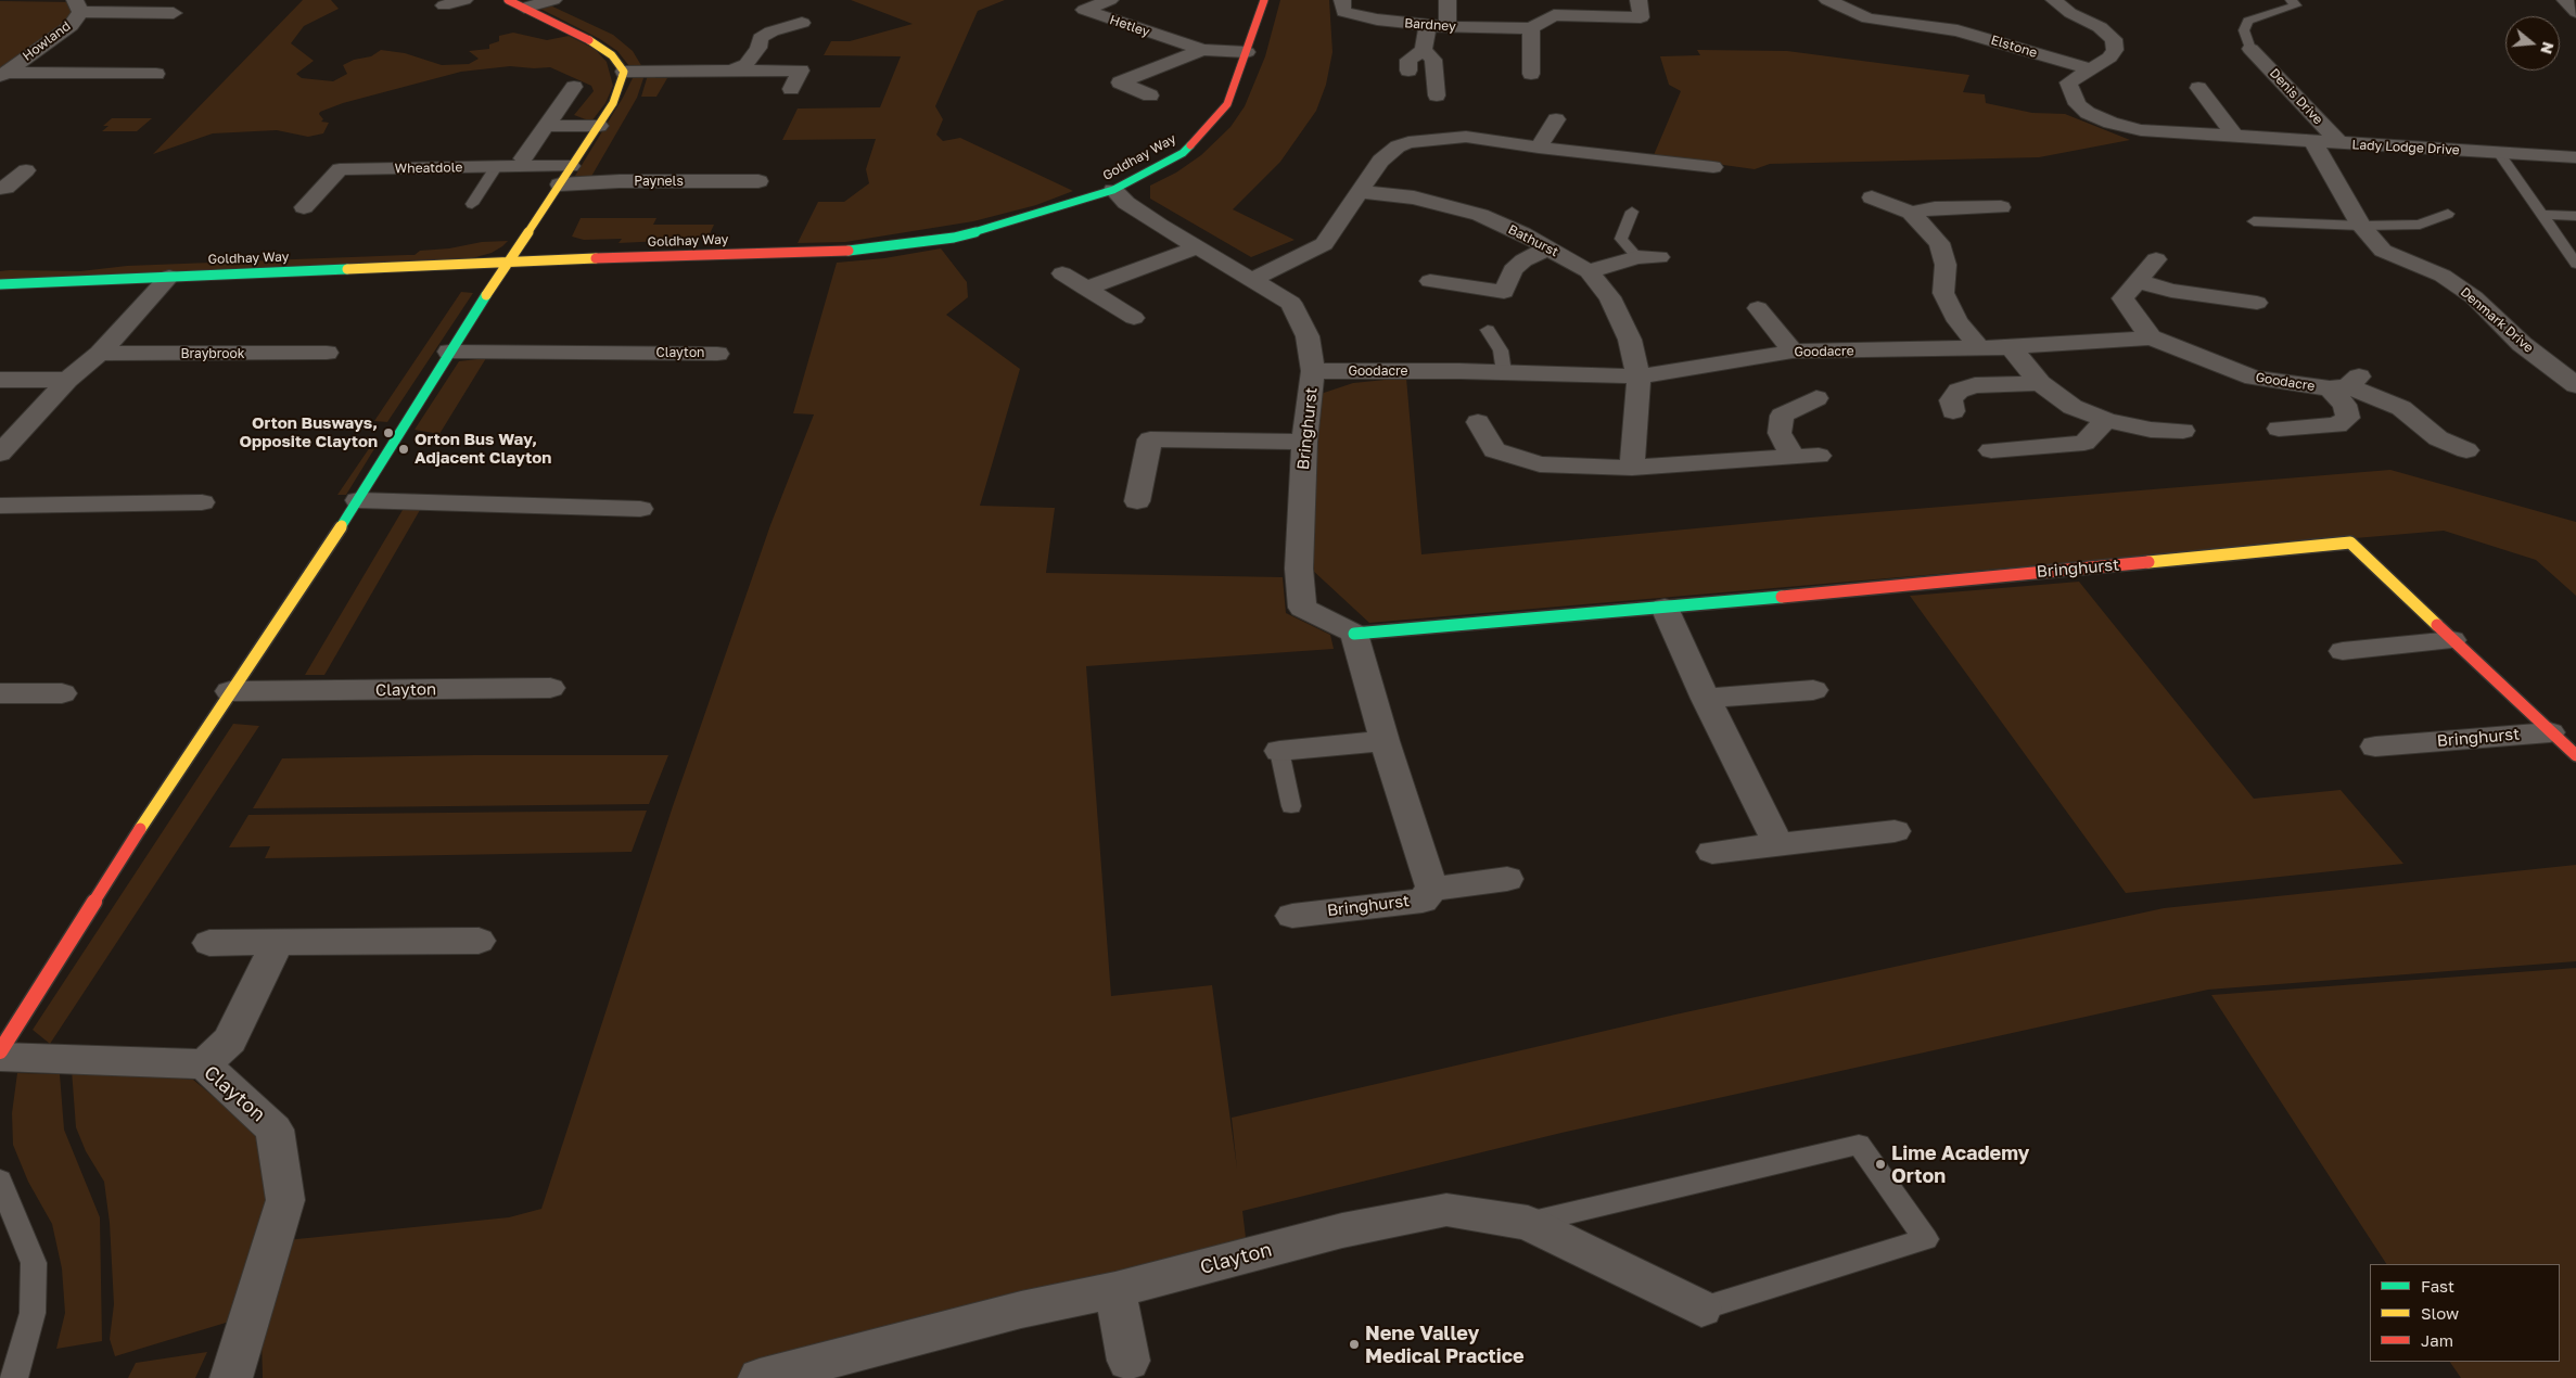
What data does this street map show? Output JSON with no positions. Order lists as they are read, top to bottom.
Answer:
{
  "streets": {
    "street": [
      "Bardney",
      "Hetley",
      "Howland",
      "Elstone",
      "Denis Drive",
      "Lady Lodge Drive",
      "Goldhay Way",
      "Wheatdole",
      "Paynels",
      "Bathurst",
      "Denmark Drive",
      "Goodacre",
      "Clayton",
      "Braybrook",
      "Bringhurst"
    ]
  },
  "crossings": [
    ["Hetley", "Goldhay Way"],
    ["Elstone", "Lady Lodge Drive"],
    ["Denis Drive", "Lady Lodge Drive"],
    ["Lady Lodge Drive", "Denmark Drive"],
    ["Goldhay Way", "Bringhurst"],
    ["Bathurst", "Goodacre"],
    ["Goodacre", "Bringhurst"]
  ],
  "places": [
    "Orton Busways, Opposite Clayton",
    "Orton Bus Way, Adjacent Clayton",
    "Lime Academy Orton",
    "Nene Valley Medical Practice"
  ],
  "legend": ["Fast", "Slow", "Jam"],
  "north": "right"
}
